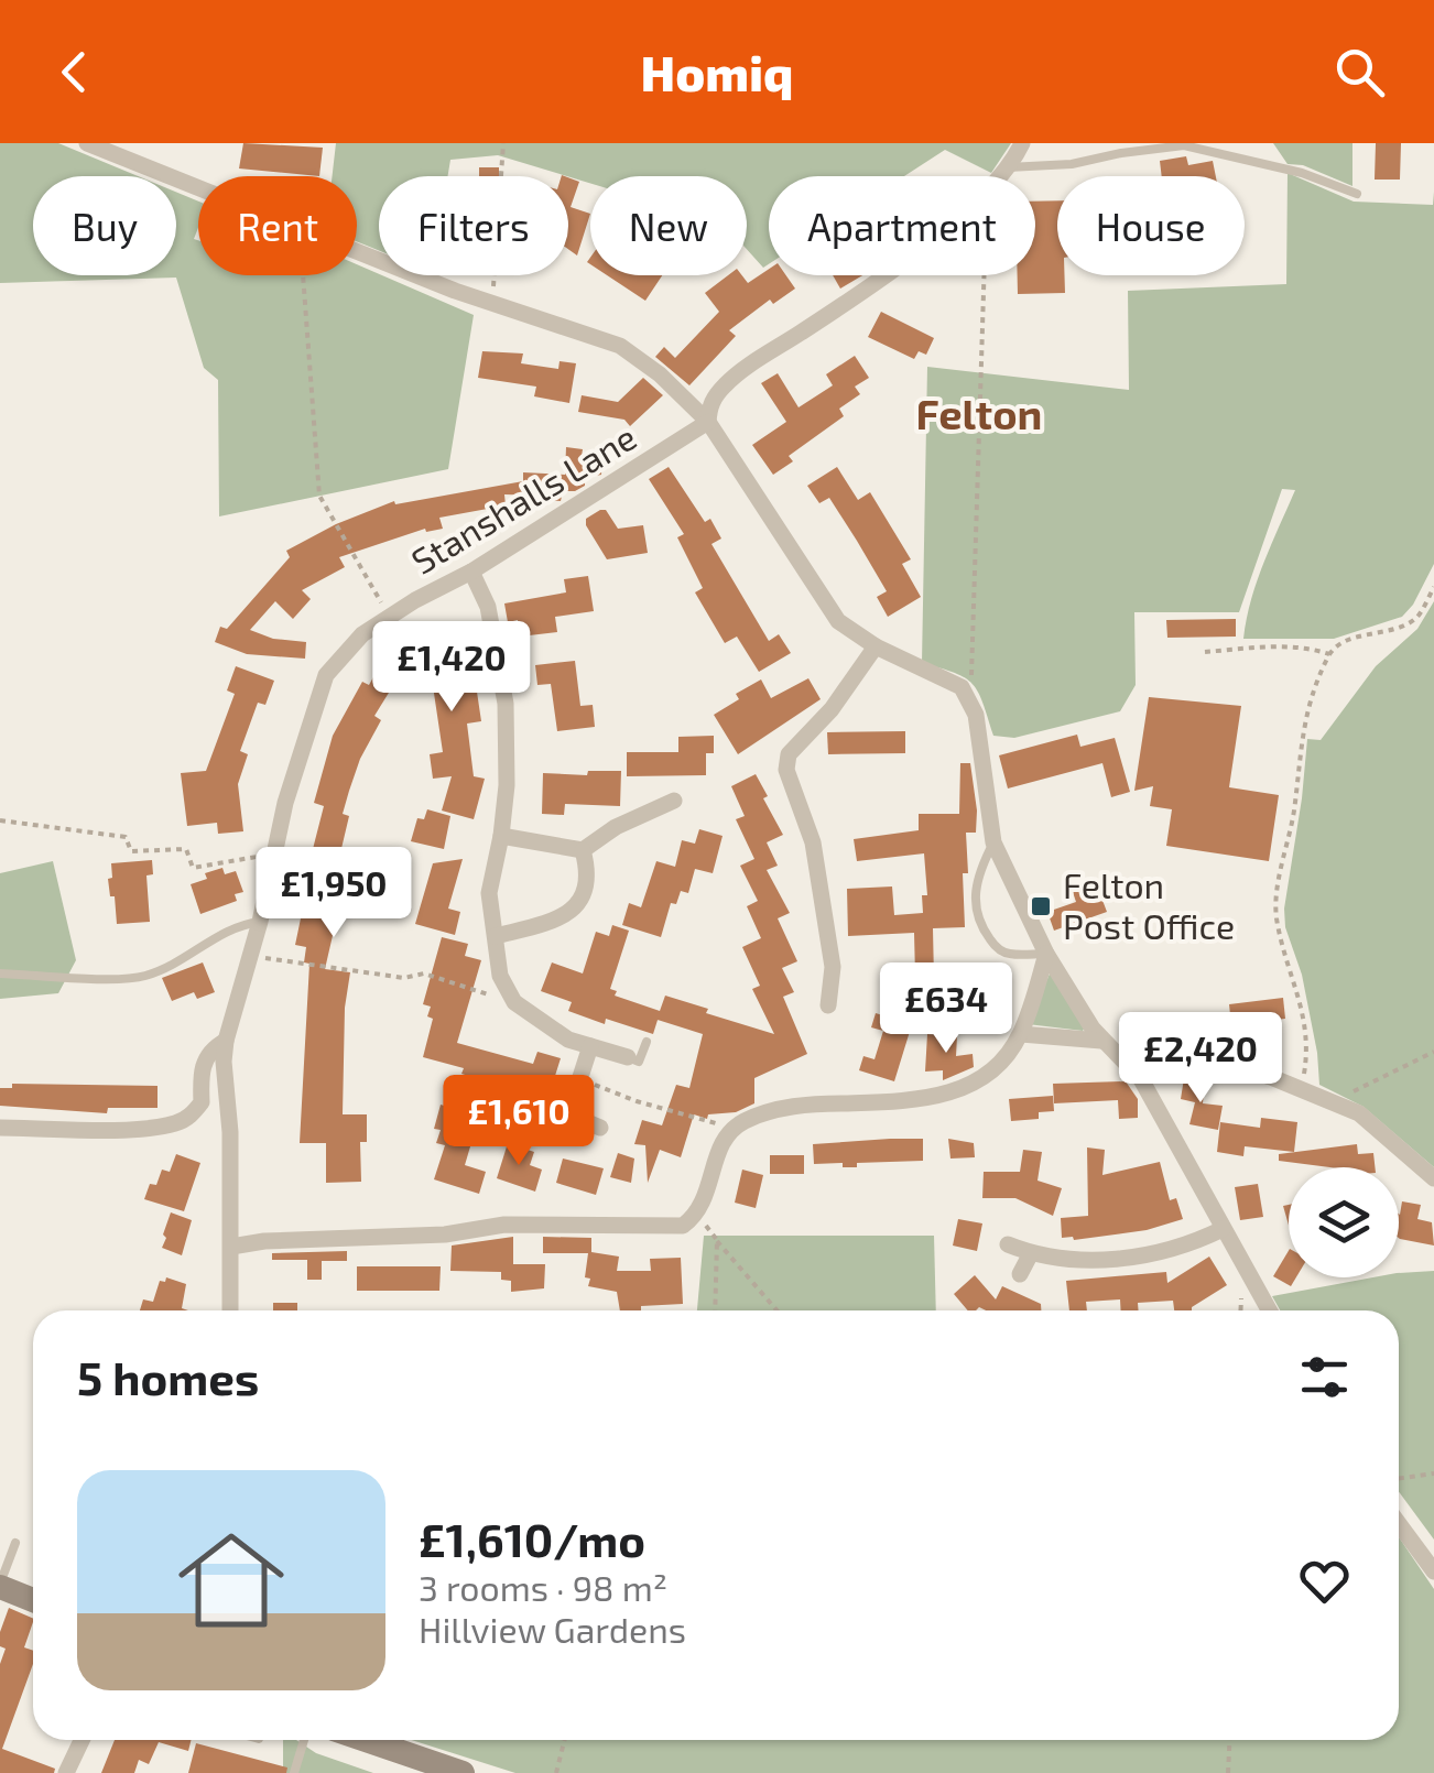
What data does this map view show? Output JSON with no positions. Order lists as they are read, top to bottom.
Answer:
{
  "streets": {
    "street": ["Stanshalls Lane"]
  },
  "districts": ["Felton"],
  "places": {
    "transit": ["Felton Post Office"]
  },
  "page": {
    "header": "Homiq",
    "chip": [
      "Buy",
      "Rent",
      "Filters",
      "New",
      "Apartment",
      "House"
    ],
    "price": [
      "£1,420",
      "£1,950",
      "£634",
      "£2,420",
      "£1,610"
    ],
    "heading": "5 homes",
    "list": [
      {
        "name": "£1,610/mo",
        "note": "3 rooms · 98 m² · Hillview Gardens"
      }
    ]
  }
}
